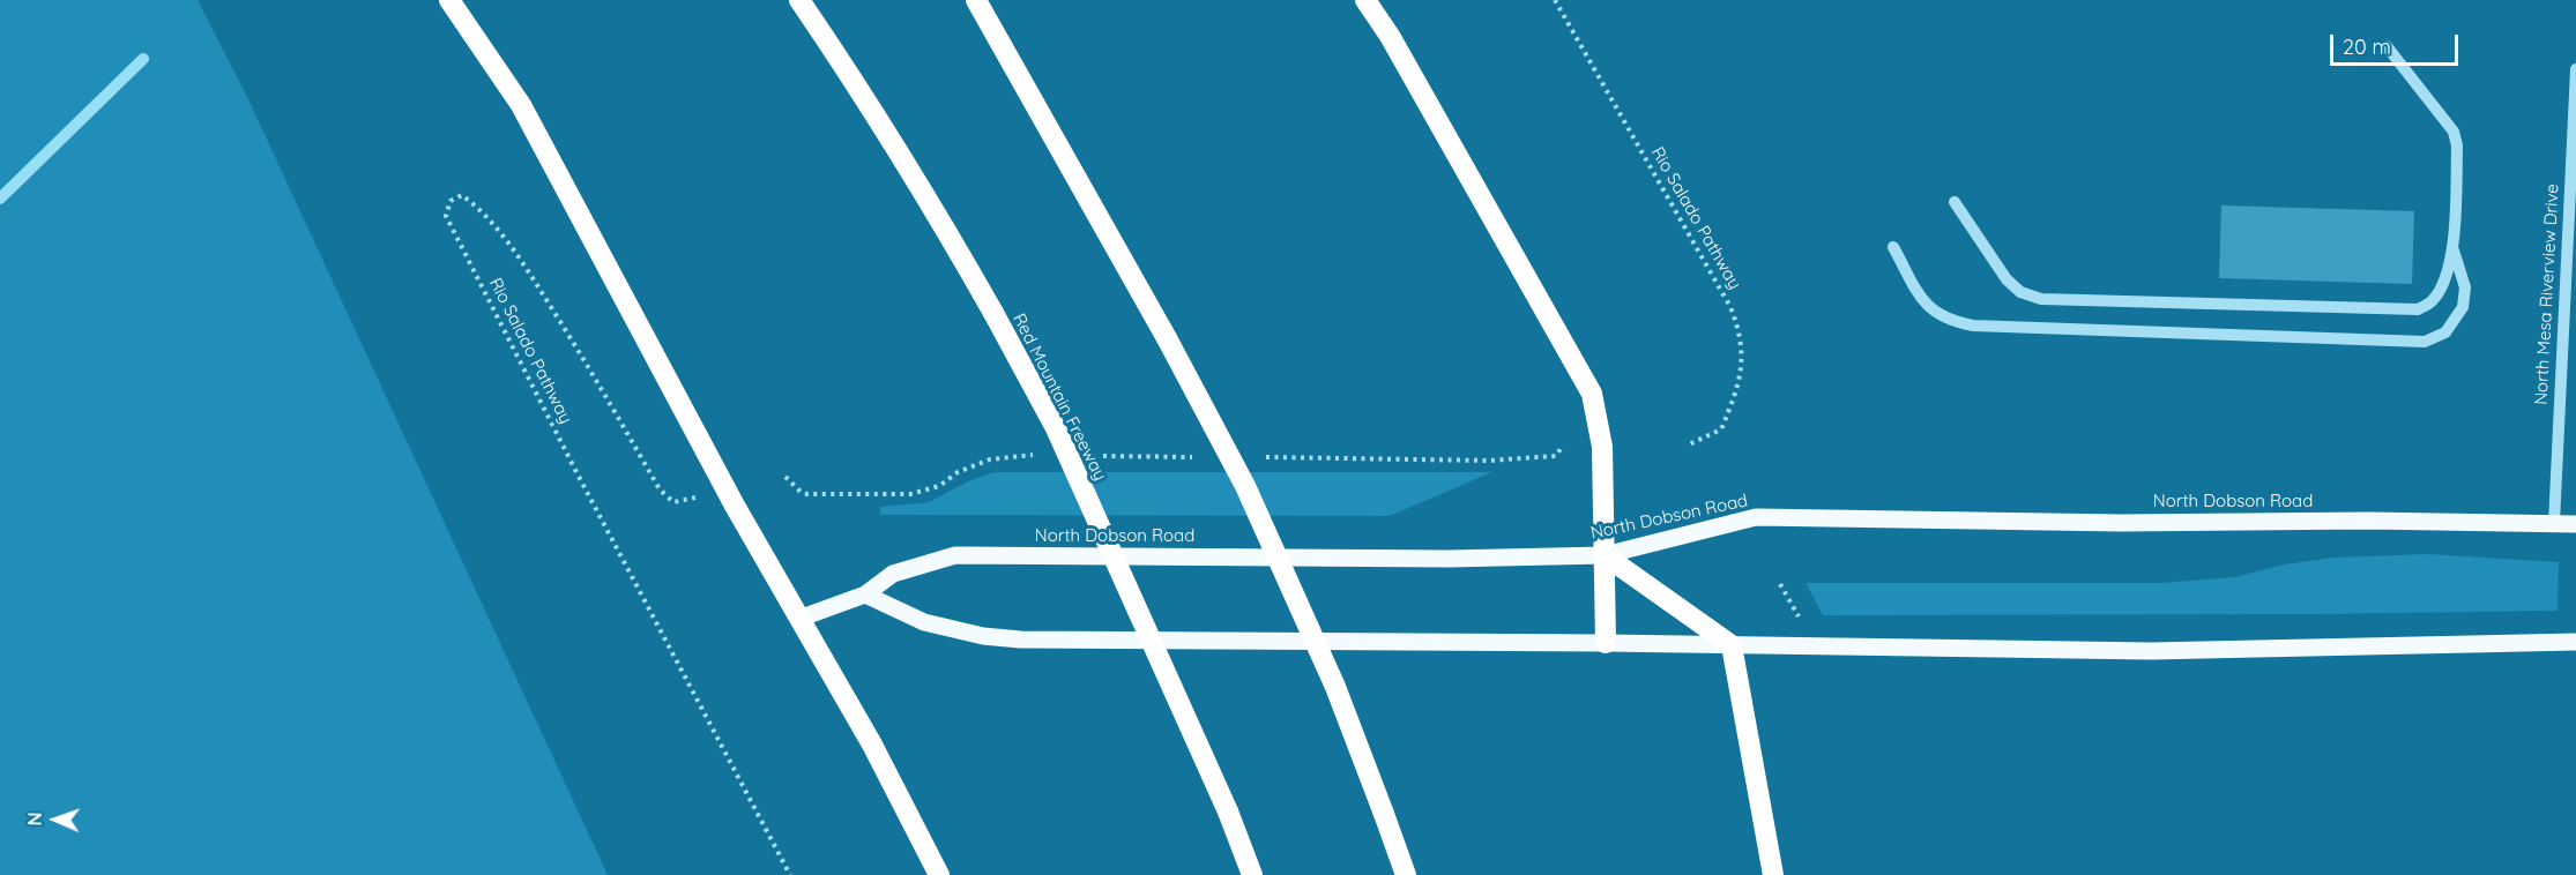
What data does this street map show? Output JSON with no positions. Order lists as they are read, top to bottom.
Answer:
{
  "streets": {
    "highway": ["Red Mountain Freeway"],
    "main road": ["North Dobson Road"],
    "street": ["North Mesa Riverview Drive"],
    "path": ["Rio Salado Pathway"]
  },
  "crossings": [
    ["North Mesa Riverview Drive", "North Dobson Road"]
  ],
  "scale_bar": "20 m",
  "north": "left"
}
